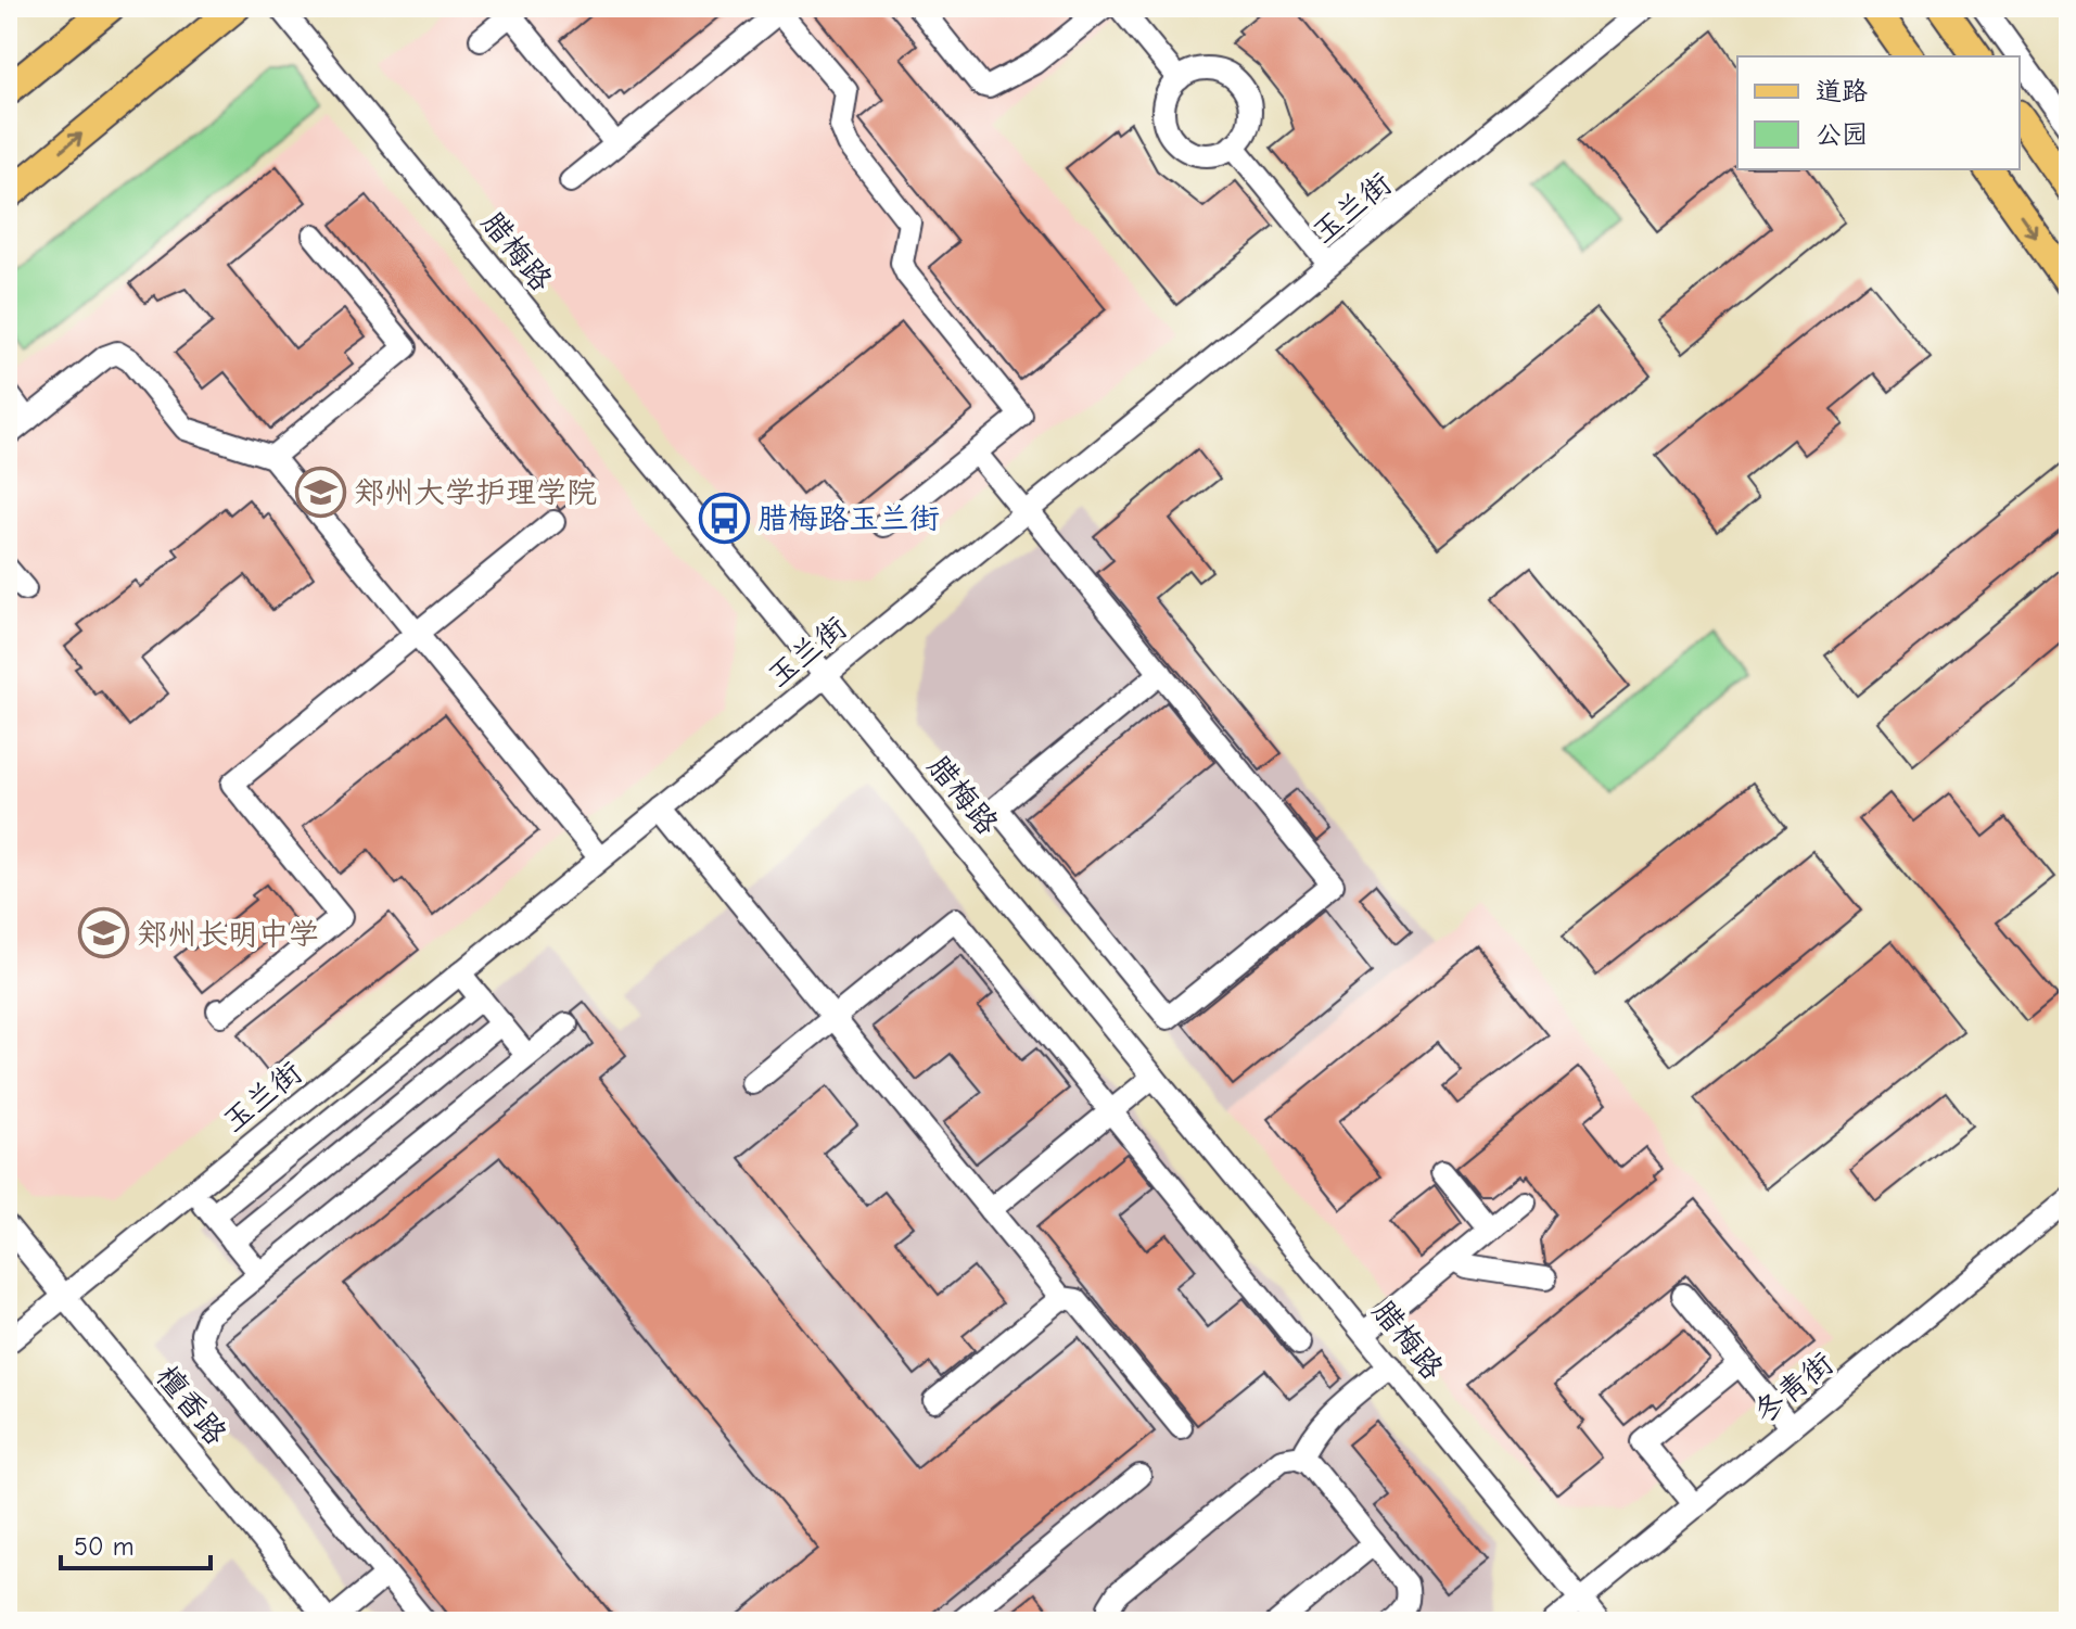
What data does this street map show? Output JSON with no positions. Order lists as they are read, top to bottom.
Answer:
{
  "streets": {
    "street": [
      "玉兰街",
      "腊梅路",
      "冬青街",
      "檀香路"
    ]
  },
  "crossings": [
    ["玉兰街", "腊梅路"],
    ["玉兰街", "檀香路"],
    ["腊梅路", "冬青街"]
  ],
  "places": {
    "school or university": ["郑州大学护理学院", "郑州长明中学"],
    "bus stop": ["腊梅路玉兰街"]
  },
  "legend": ["道路", "公园"],
  "scale_bar": "50 m"
}
